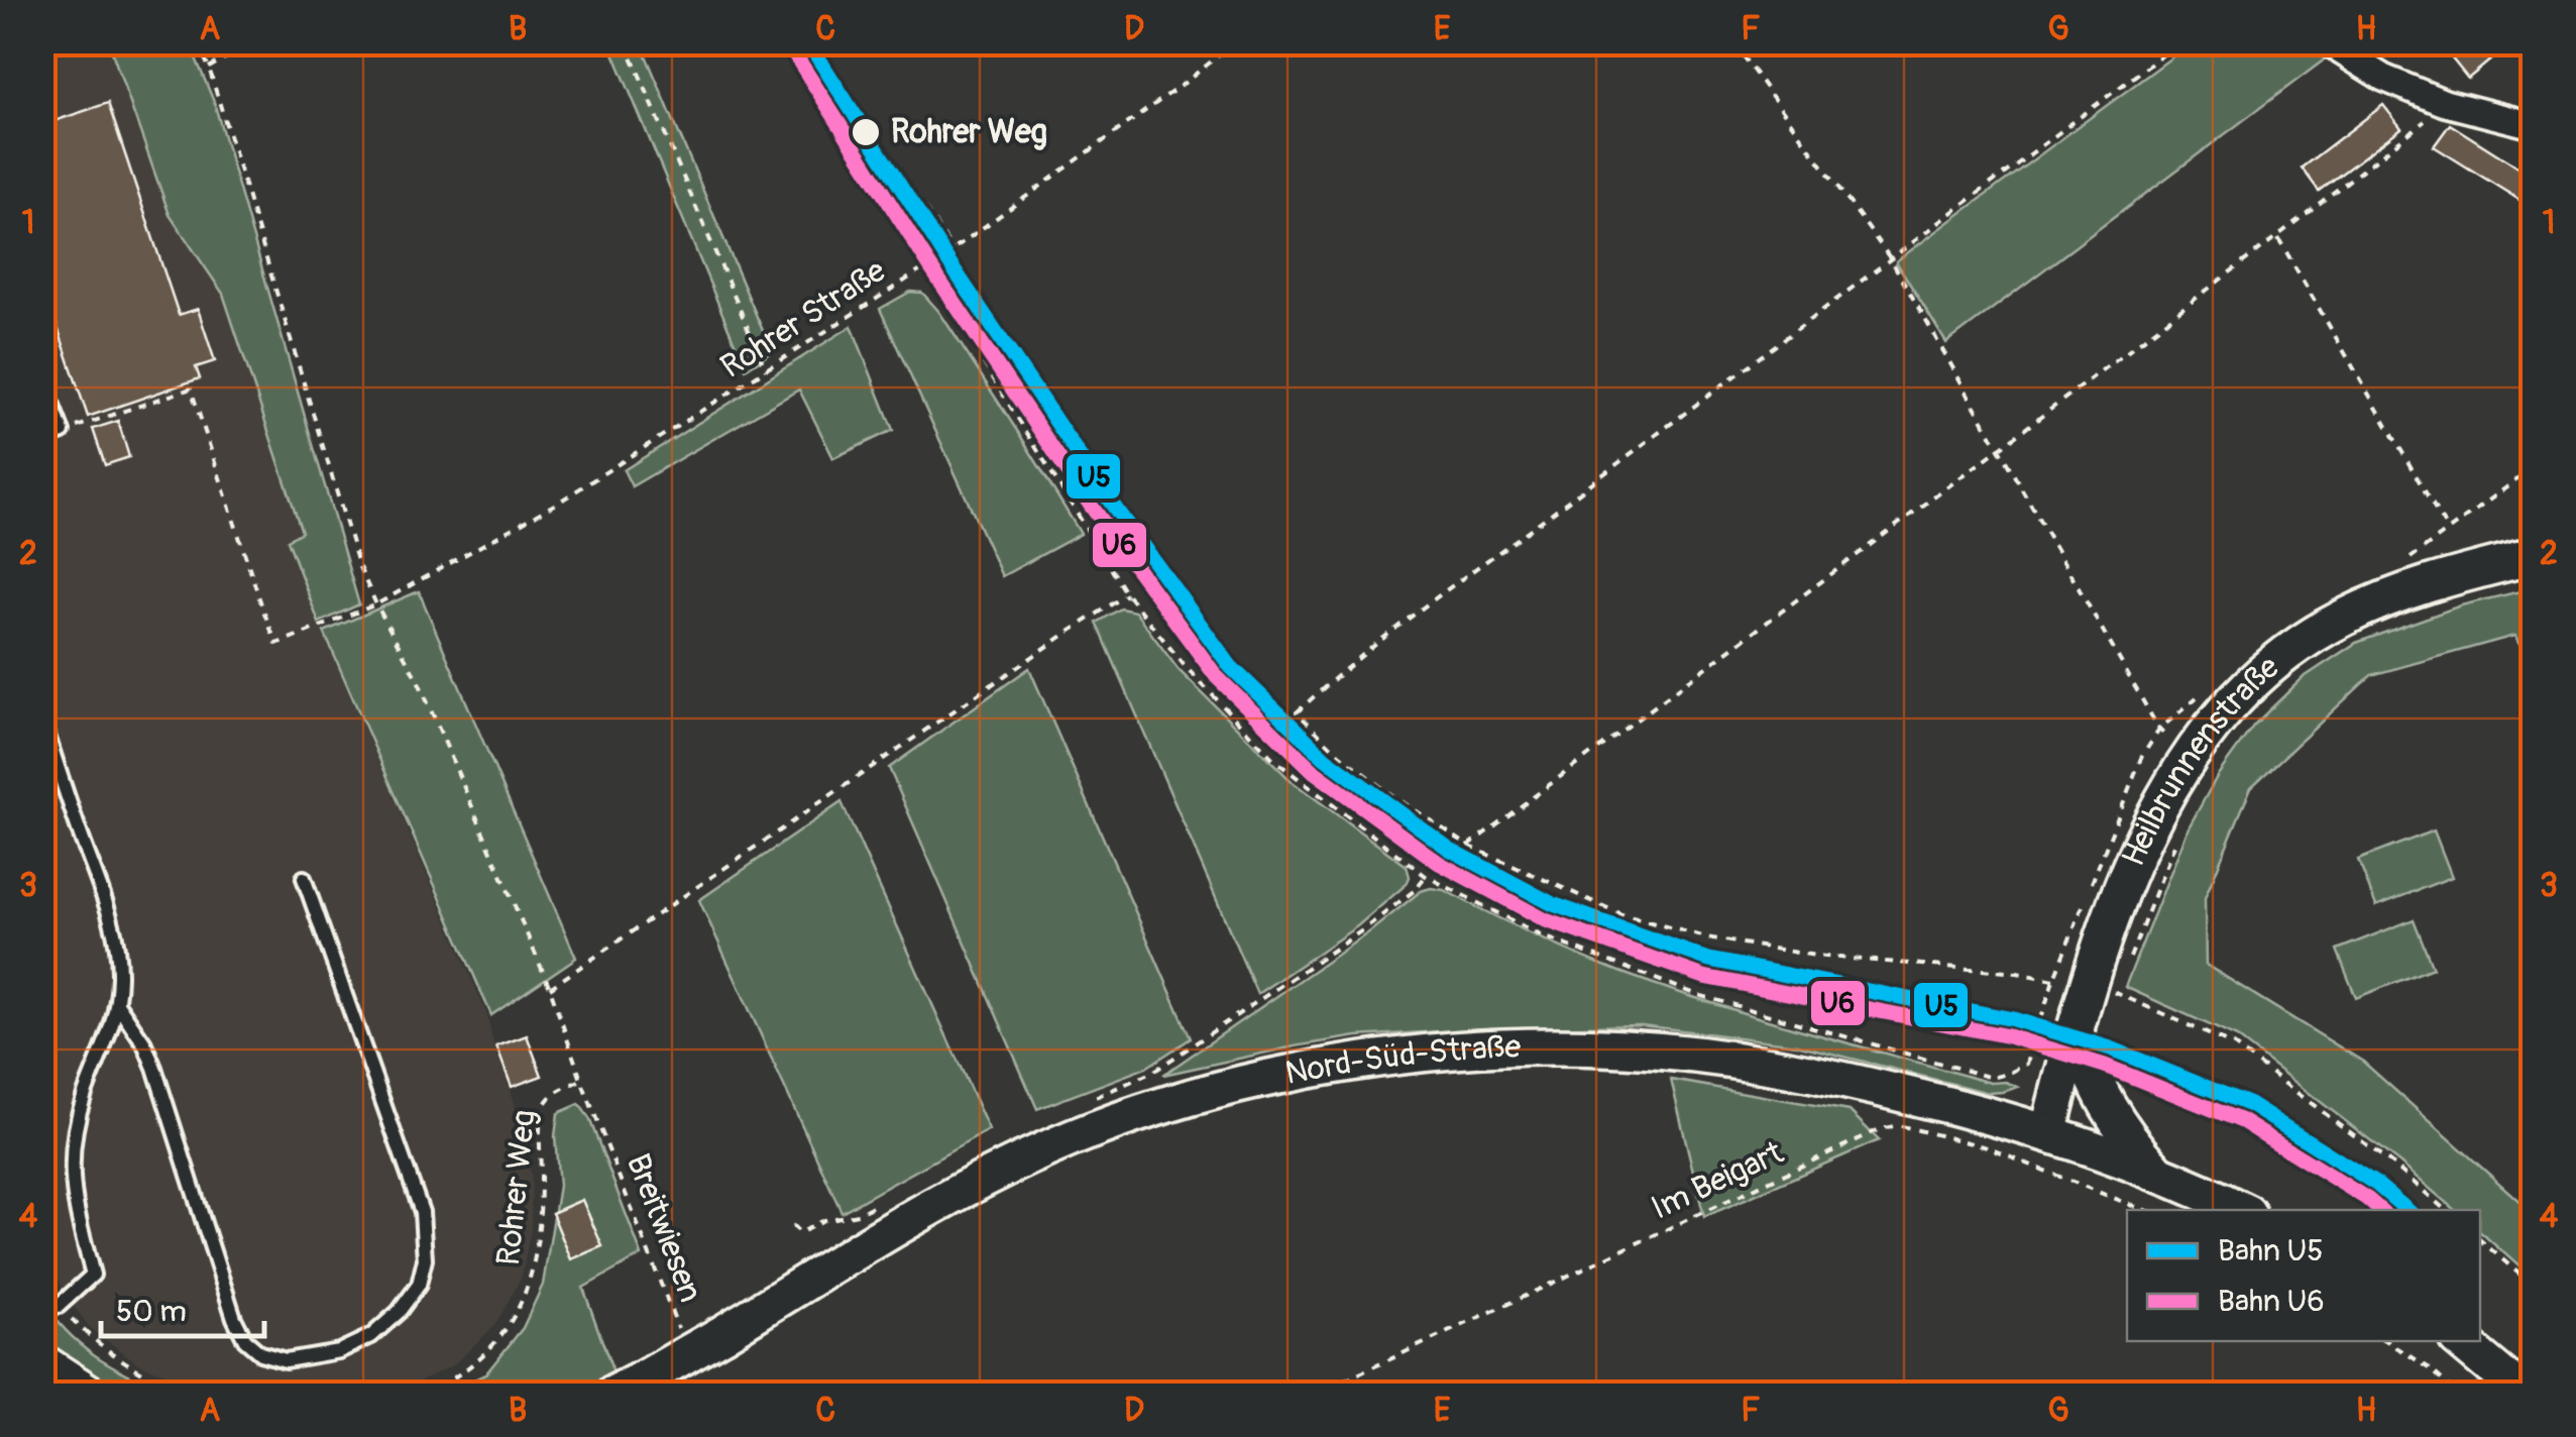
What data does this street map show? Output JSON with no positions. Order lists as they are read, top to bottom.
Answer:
{
  "streets": {
    "main road": ["Heilbrunnenstraße", "Nord-Süd-Straße"],
    "path": [
      "Rohrer Straße",
      "Im Beigart",
      "Rohrer Weg",
      "Breitwiesen"
    ]
  },
  "crossings": [
    ["Rohrer Straße", "Breitwiesen"],
    ["Heilbrunnenstraße", "Nord-Süd-Straße"],
    ["Rohrer Weg", "Breitwiesen"]
  ],
  "places": ["Rohrer Weg"],
  "lines": ["rail line U5", "rail line U6"],
  "legend": ["Bahn U5", "Bahn U6"],
  "scale_bar": "50 m",
  "grid": {
    "columns": [
      "A",
      "B",
      "C",
      "D",
      "E",
      "F",
      "G",
      "H"
    ],
    "rows": [
      "1",
      "2",
      "3",
      "4"
    ]
  }
}
